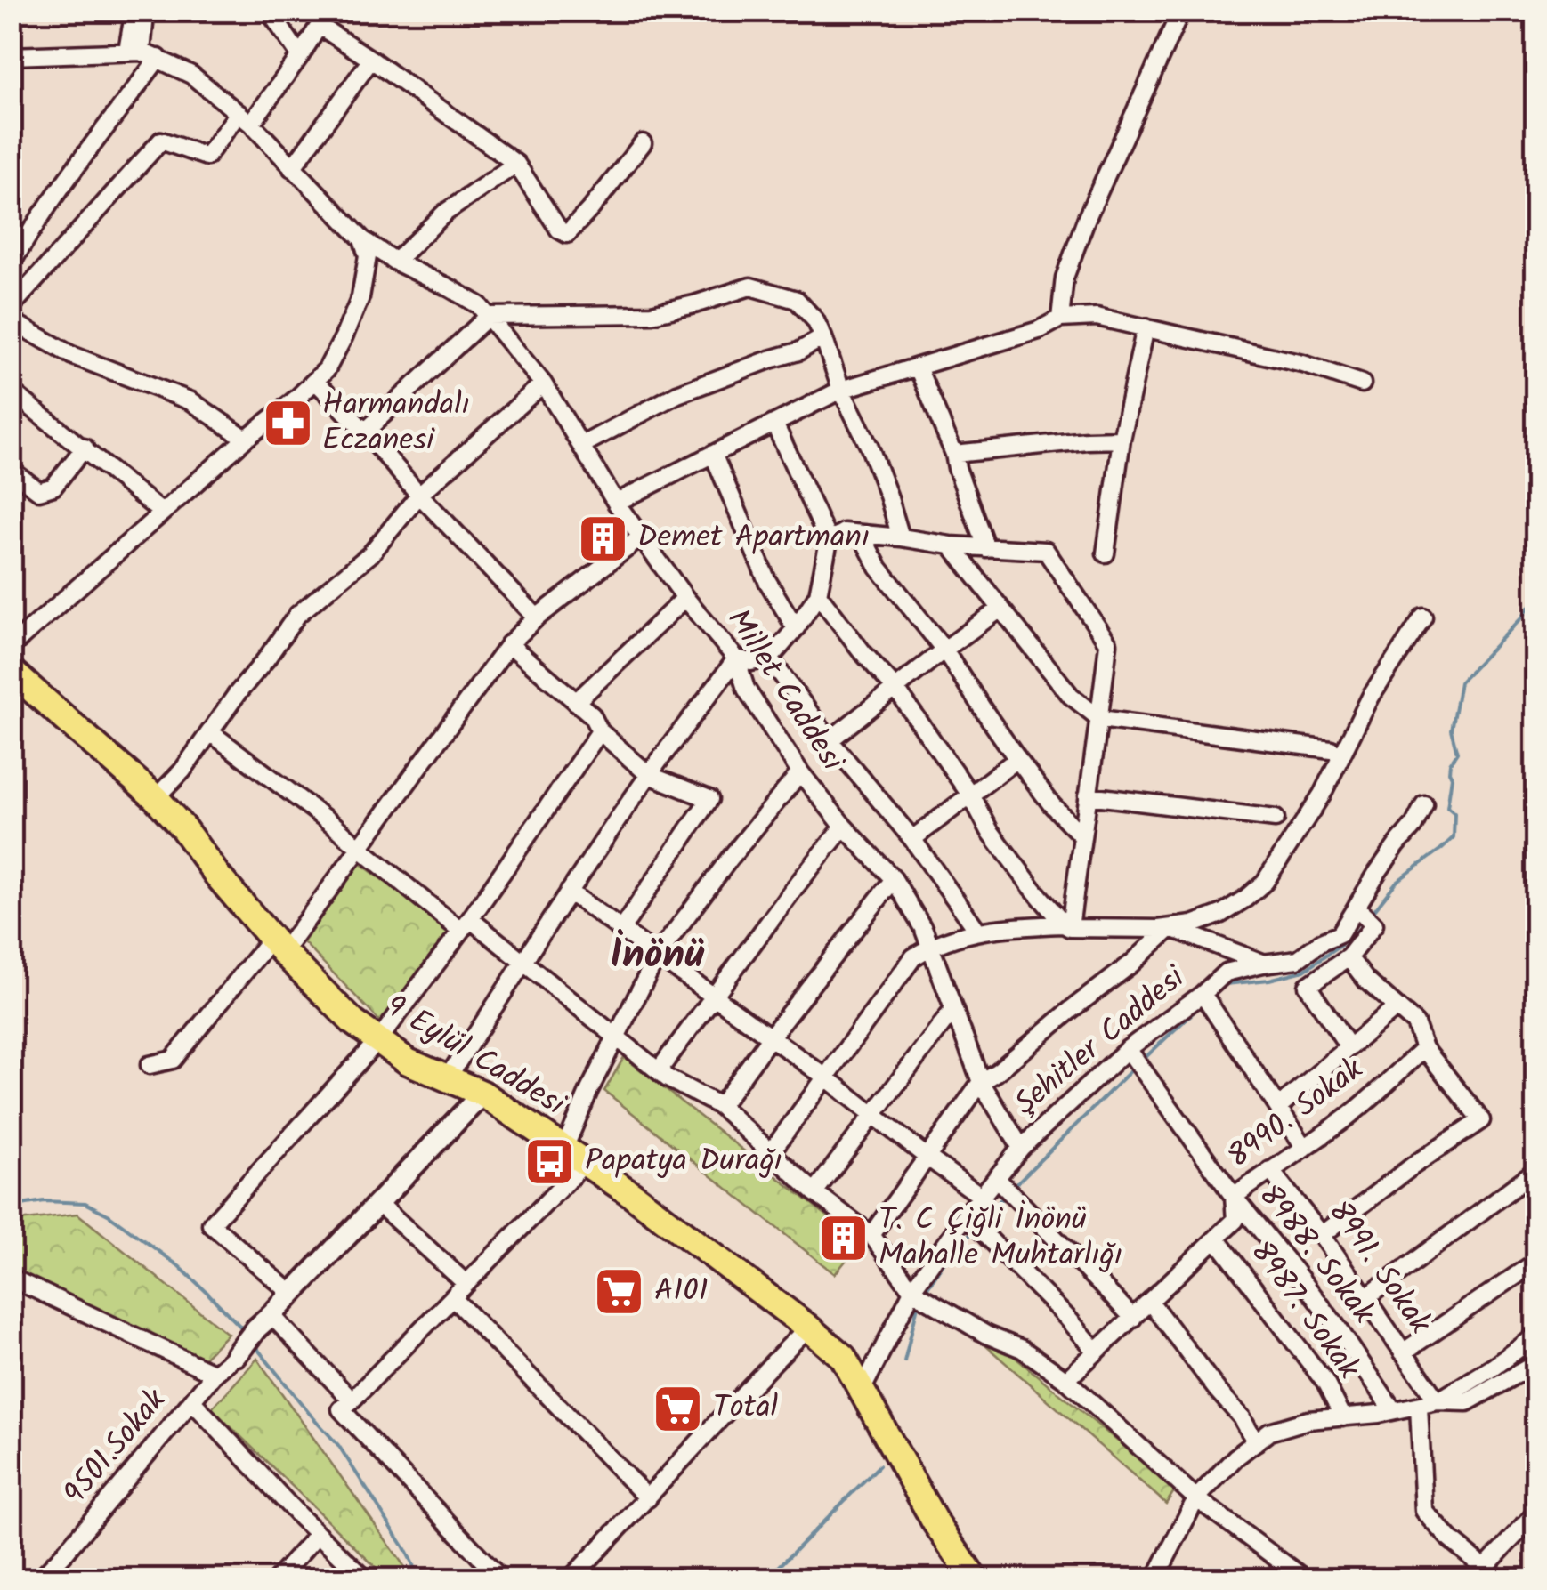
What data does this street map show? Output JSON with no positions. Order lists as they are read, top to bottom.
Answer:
{
  "streets": {
    "main road": ["9 Eylül Caddesi"],
    "street": [
      "Millet Caddesi",
      "Şehitler Caddesi",
      "8990. Sokak",
      "8988. Sokak",
      "8991. Sokak",
      "8987. Sokak",
      "9501.Sokak"
    ]
  },
  "crossings": [
    ["Millet Caddesi", "Şehitler Caddesi"],
    ["Şehitler Caddesi", "9 Eylül Caddesi"],
    ["Şehitler Caddesi", "8988. Sokak"],
    ["8990. Sokak", "8988. Sokak"],
    ["8990. Sokak", "8991. Sokak"],
    ["8990. Sokak", "8987. Sokak"]
  ],
  "districts": ["İnönü"],
  "places": {
    "pharmacy": ["Harmandalı Eczanesi"],
    "building": ["Demet Apartmanı", "T. C Çiğli İnönü Mahalle Muhtarlığı"],
    "bus stop": ["Papatya Durağı"],
    "supermarket": ["A101", "Total"]
  }
}
